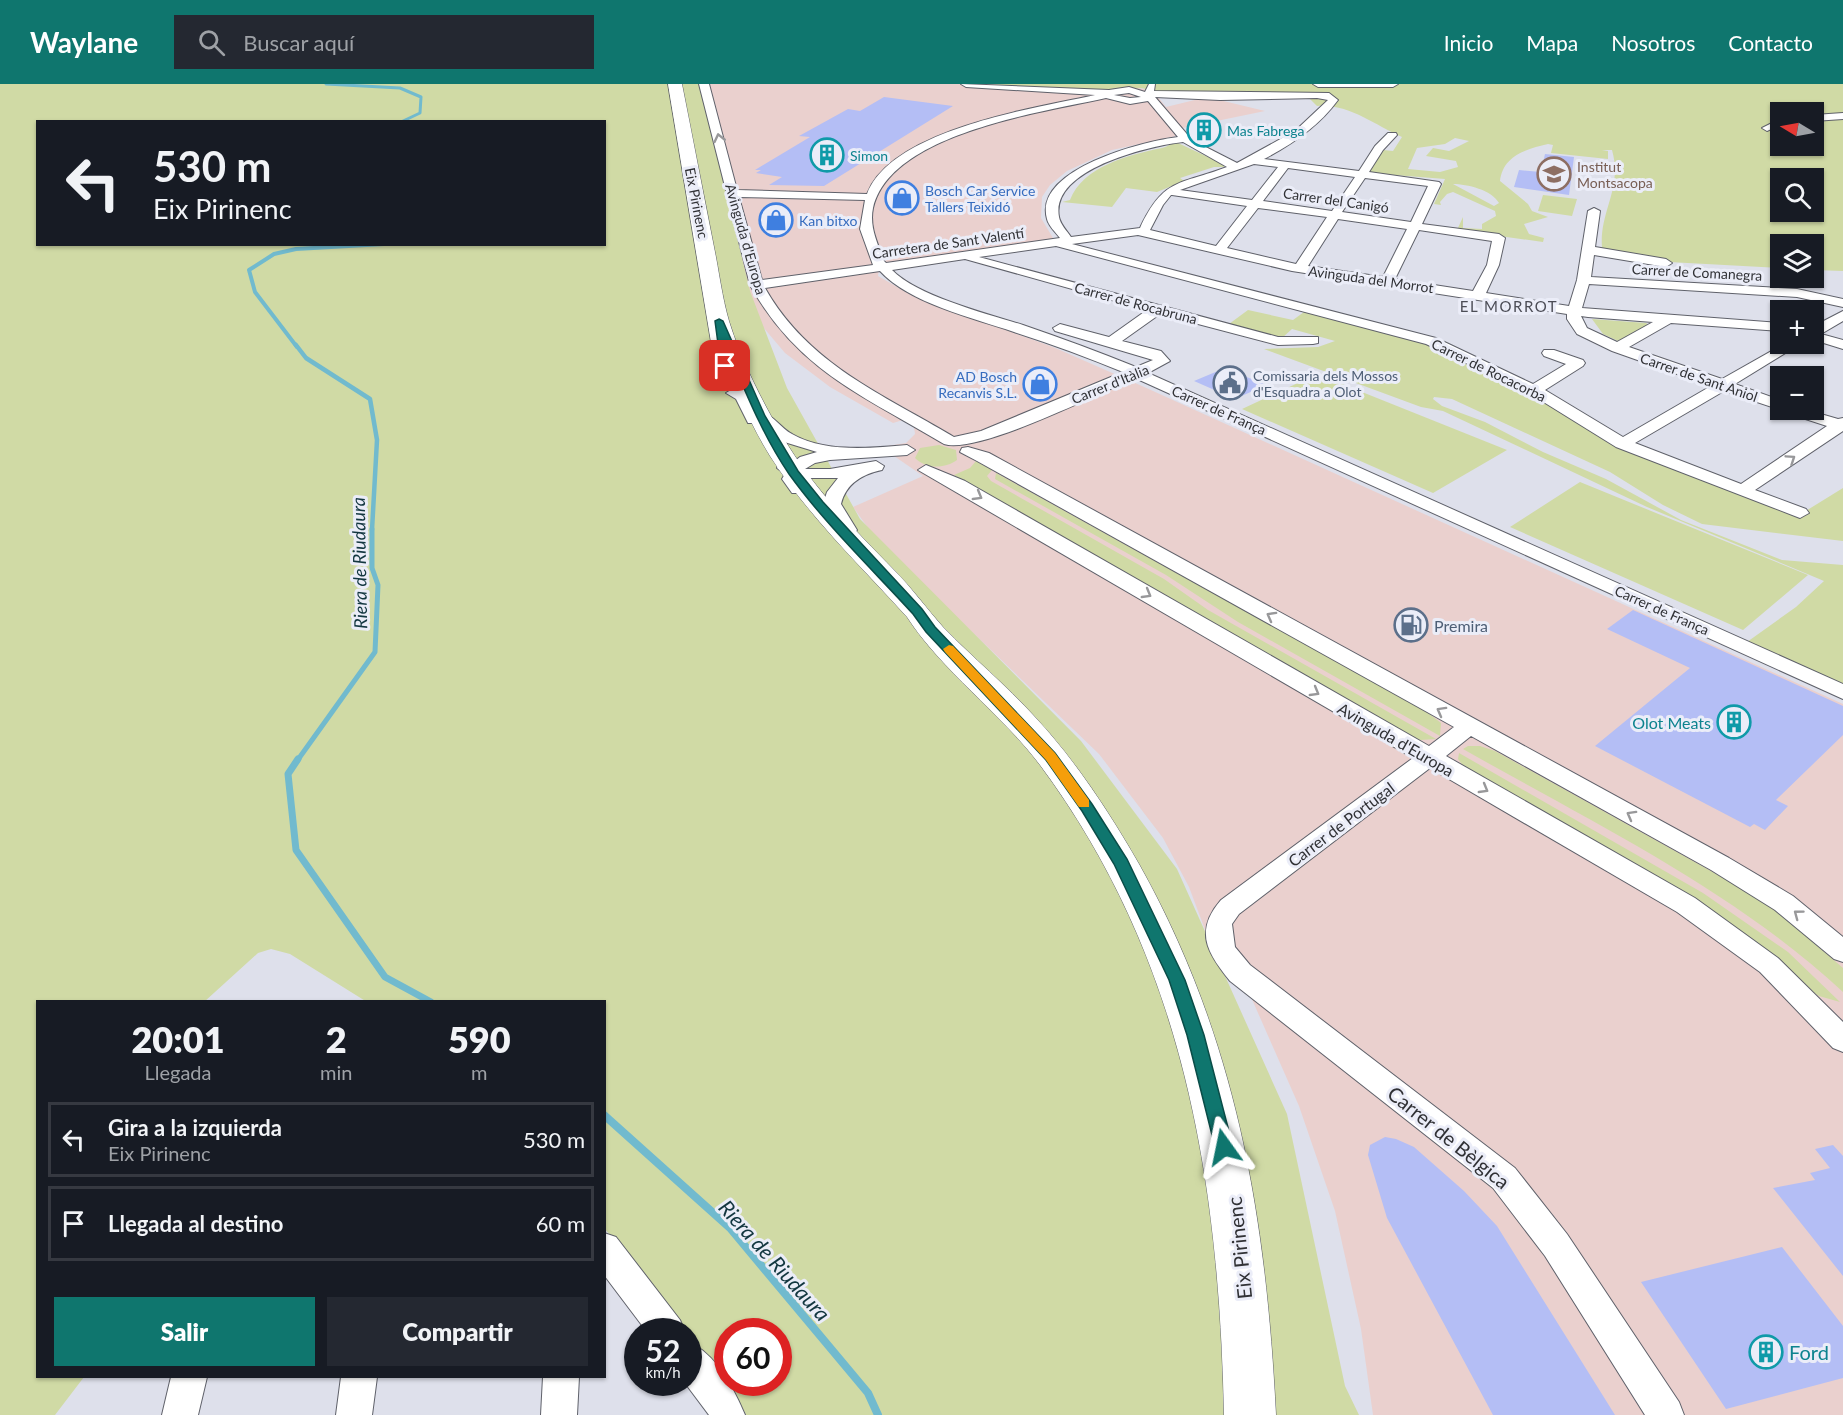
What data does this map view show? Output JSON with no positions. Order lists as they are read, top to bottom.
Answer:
{
  "streets": {
    "main road": ["Eix Pirinenc"],
    "street": [
      "Carrer del Canigó",
      "Avinguda d'Europa",
      "Carretera de Sant Valentí",
      "Carrer de Comanegra",
      "Avinguda del Morrot",
      "Carrer de Rocabruna",
      "Carrer de Rocacorba",
      "Carrer de Sant Aniol",
      "Carrer d'Itàlia",
      "Carrer de França",
      "Carrer de Portugal",
      "Carrer de Bèlgica"
    ]
  },
  "crossings": [
    ["Carrer del Canigó", "Avinguda del Morrot"],
    ["Avinguda d'Europa", "Carretera de Sant Valentí"],
    ["Avinguda d'Europa", "Carrer d'Itàlia"],
    ["Avinguda d'Europa", "Carrer de Portugal"],
    ["Carretera de Sant Valentí", "Avinguda del Morrot"],
    ["Carretera de Sant Valentí", "Carrer de Rocabruna"],
    ["Carretera de Sant Valentí", "Carrer de Rocacorba"],
    ["Carretera de Sant Valentí", "Carrer de França"],
    ["Avinguda del Morrot", "Carrer de Sant Aniol"],
    ["Carrer d'Itàlia", "Carrer de França"],
    ["Carrer de Portugal", "Carrer de Bèlgica"]
  ],
  "districts": ["EL MORROT"],
  "water": ["Riera de Riudaura"],
  "places": {
    "building": [
      "Mas Fabrega",
      "Simon",
      "Olot Meats",
      "Ford"
    ],
    "school or university": ["Institut Montsacopa"],
    "shop": ["Bosch Car Service Tallers Teixidó", "Kan bitxo", "AD Bosch Recanvis S.L."],
    "public building": ["Comissaria dels Mossos d'Esquadra a Olot"],
    "fuel station": ["Premira"]
  },
  "north": "left",
  "page": {
    "header": "Waylane",
    "search": "Buscar aquí",
    "nav": [
      "Inicio",
      "Mapa",
      "Nosotros",
      "Contacto"
    ],
    "map_buttons": ["+", "−"],
    "turn": ["530 m", "Eix Pirinenc"],
    "eta": [
      "20:01",
      "Llegada",
      "2",
      "min",
      "590",
      "m"
    ],
    "list": [
      {
        "name": "Gira a la izquierda",
        "note": "Eix Pirinenc",
        "value": "530 m"
      },
      {
        "name": "Llegada al destino",
        "value": "60 m"
      }
    ],
    "buttons": ["Salir", "Compartir"],
    "speed": "52 km/h",
    "limit": "60"
  }
}
